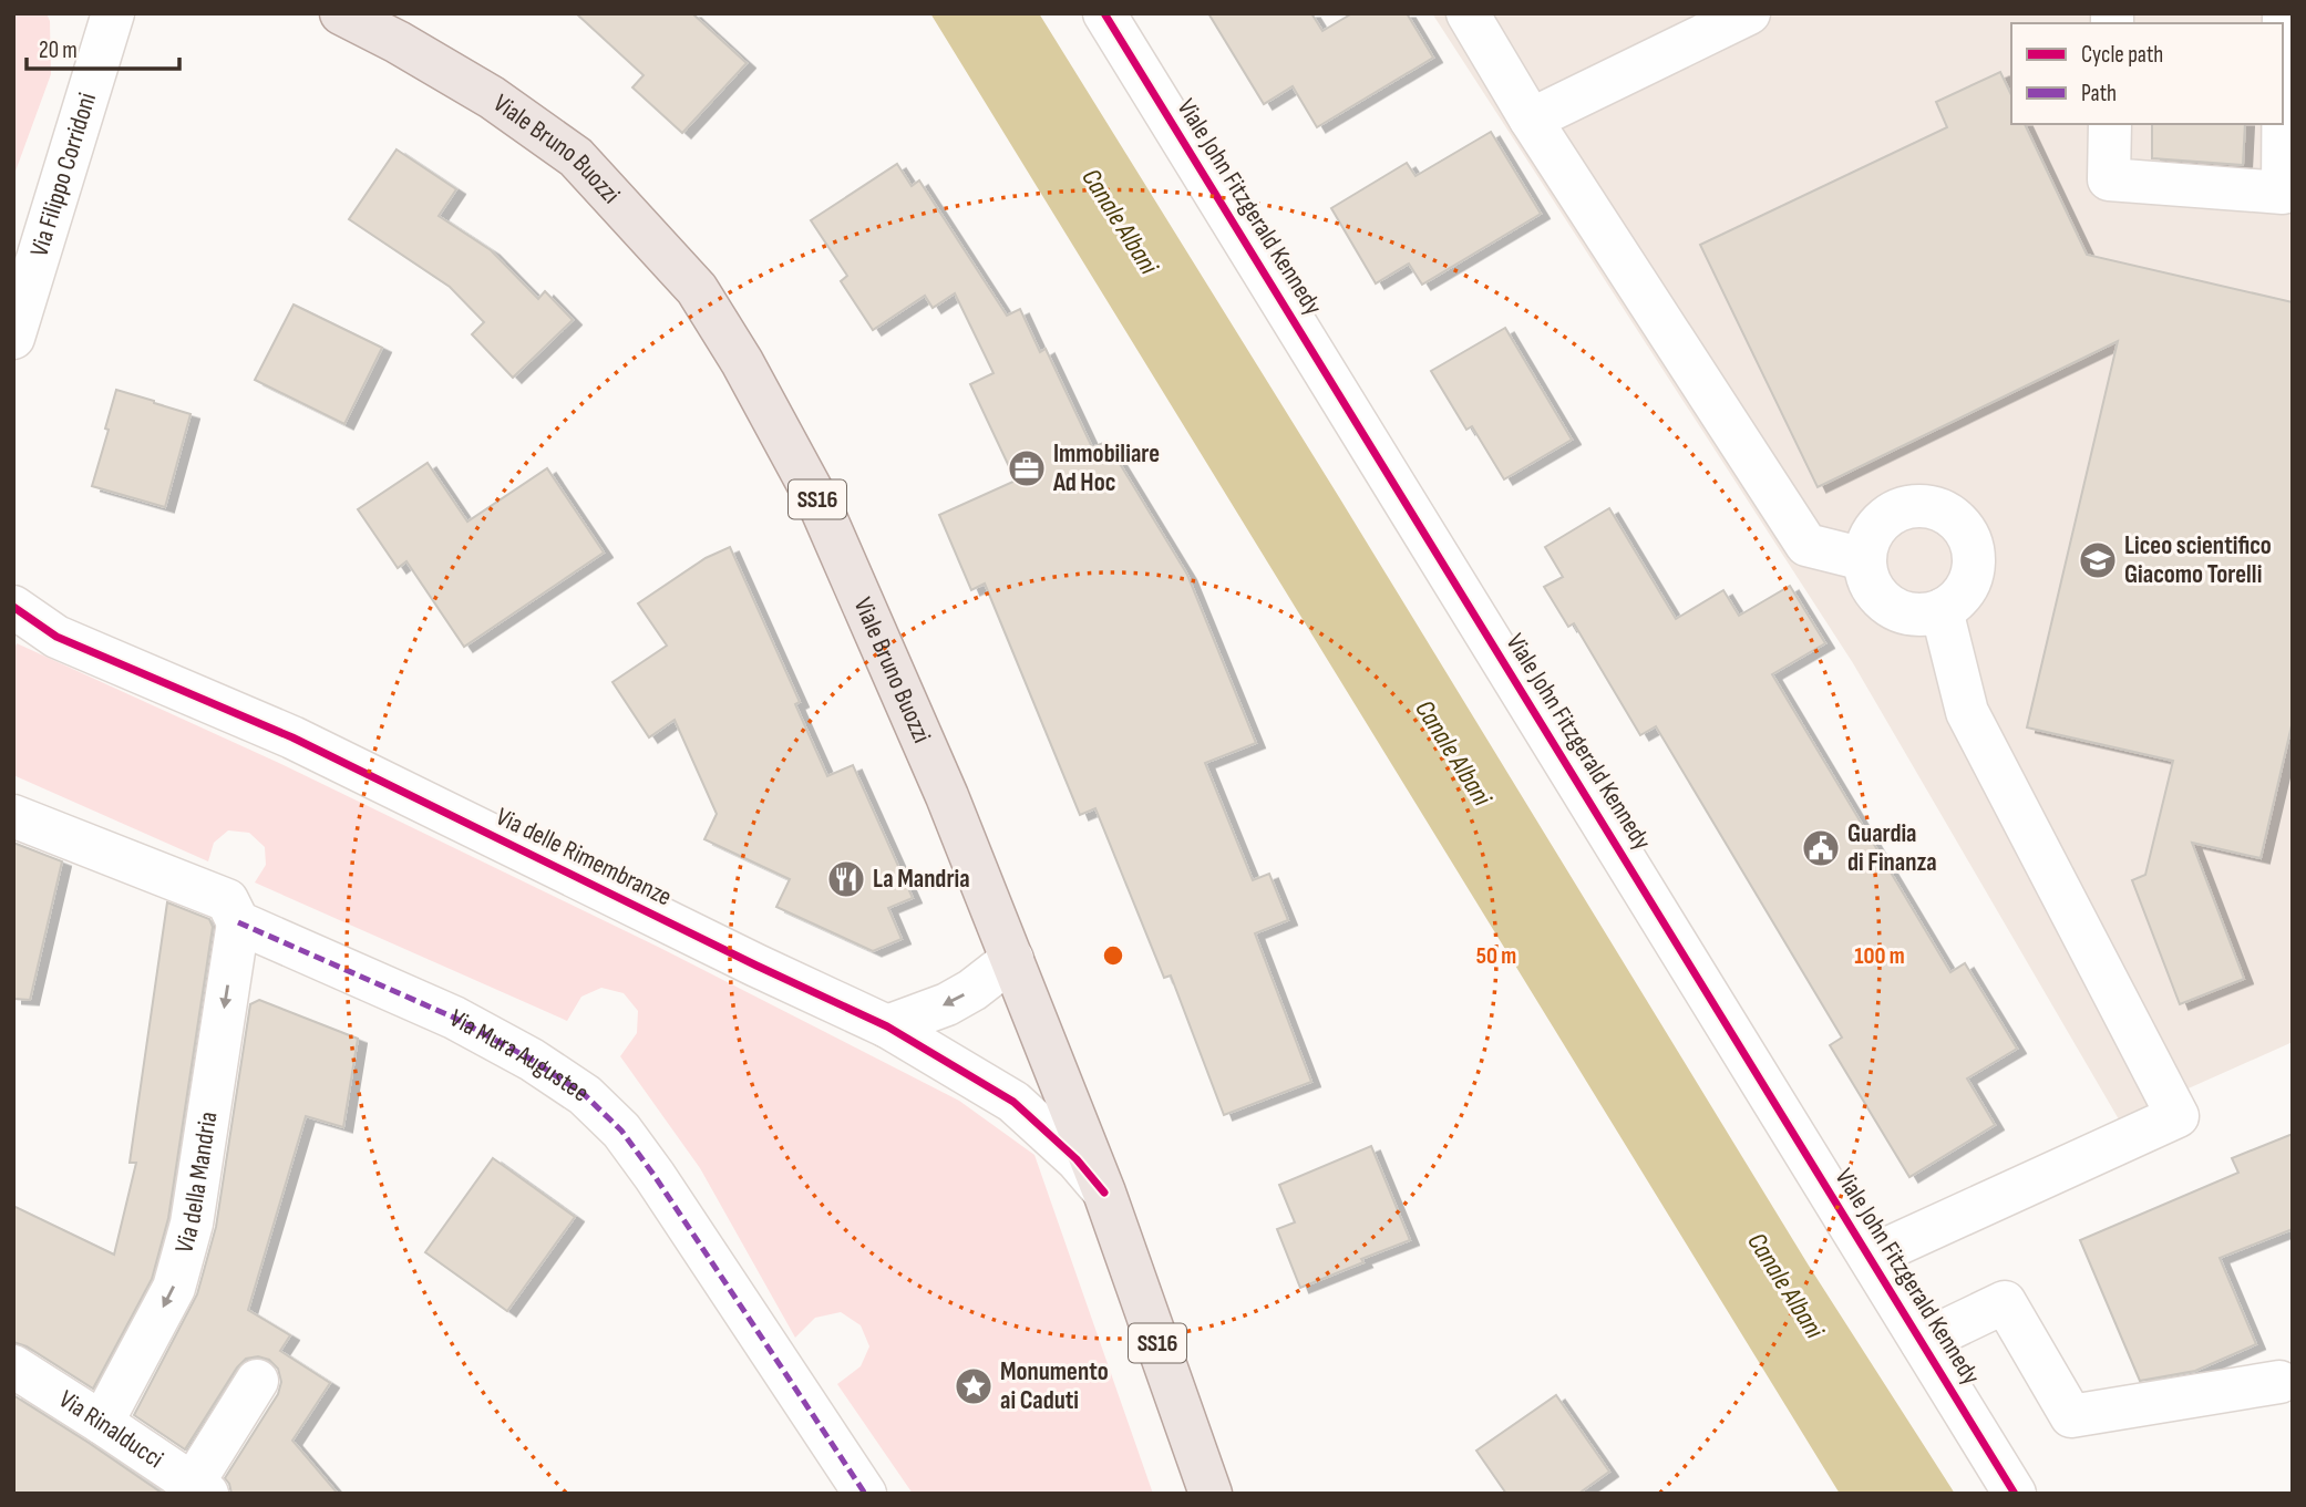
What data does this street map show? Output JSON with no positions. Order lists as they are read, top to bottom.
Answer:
{
  "streets": {
    "main road": ["Viale Bruno Buozzi", "SS16"],
    "street": [
      "Via Filippo Corridoni",
      "Viale John Fitzgerald Kennedy",
      "Via delle Rimembranze",
      "Via Mura Augustee",
      "Via della Mandria",
      "Via Rinalducci"
    ]
  },
  "crossings": [
    ["Viale Bruno Buozzi", "Via delle Rimembranze"],
    ["Via Mura Augustee", "Via della Mandria"],
    ["Via della Mandria", "Via Rinalducci"]
  ],
  "one_way": ["Via della Mandria"],
  "water": ["Canale Albani"],
  "places": {
    "office": ["Immobiliare Ad Hoc"],
    "school or university": ["Liceo scientifico Giacomo Torelli"],
    "public building": ["Guardia di Finanza"],
    "restaurant": ["La Mandria"],
    "place": ["Monumento ai Caduti"]
  },
  "legend": ["Cycle path", "Path"],
  "scale_bar": "20 m",
  "rings": ["50 m", "100 m"]
}
